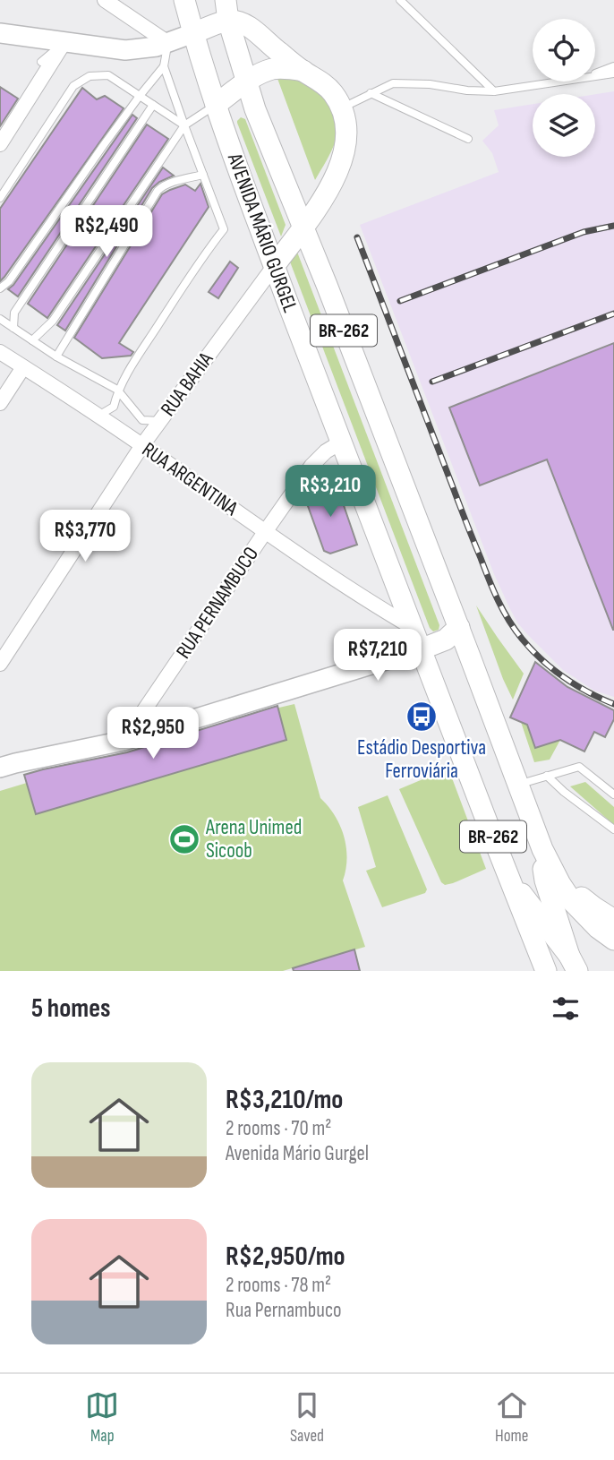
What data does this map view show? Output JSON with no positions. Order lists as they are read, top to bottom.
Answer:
{
  "streets": {
    "main road": ["AVENIDA MÁRIO GURGEL", "BR-262"],
    "street": ["RUA BAHIA", "RUA ARGENTINA", "RUA PERNAMBUCO"]
  },
  "crossings": [
    ["AVENIDA MÁRIO GURGEL", "BR-262"],
    ["AVENIDA MÁRIO GURGEL", "RUA BAHIA"],
    ["AVENIDA MÁRIO GURGEL", "RUA ARGENTINA"],
    ["AVENIDA MÁRIO GURGEL", "RUA PERNAMBUCO"],
    ["RUA BAHIA", "RUA ARGENTINA"],
    ["RUA ARGENTINA", "RUA PERNAMBUCO"]
  ],
  "places": {
    "bus stop": ["Estádio Desportiva Ferroviária"],
    "sports": ["Arena Unimed Sicoob"]
  },
  "page": {
    "price": [
      "R$2,490",
      "R$3,210",
      "R$3,770",
      "R$7,210",
      "R$2,950"
    ],
    "heading": "5 homes",
    "list": [
      {
        "name": "R$3,210/mo",
        "note": "2 rooms · 70 m² · Avenida Mário Gurgel"
      },
      {
        "name": "R$2,950/mo",
        "note": "2 rooms · 78 m² · Rua Pernambuco"
      }
    ],
    "tabs": ["Map", "Saved", "Home"]
  }
}
